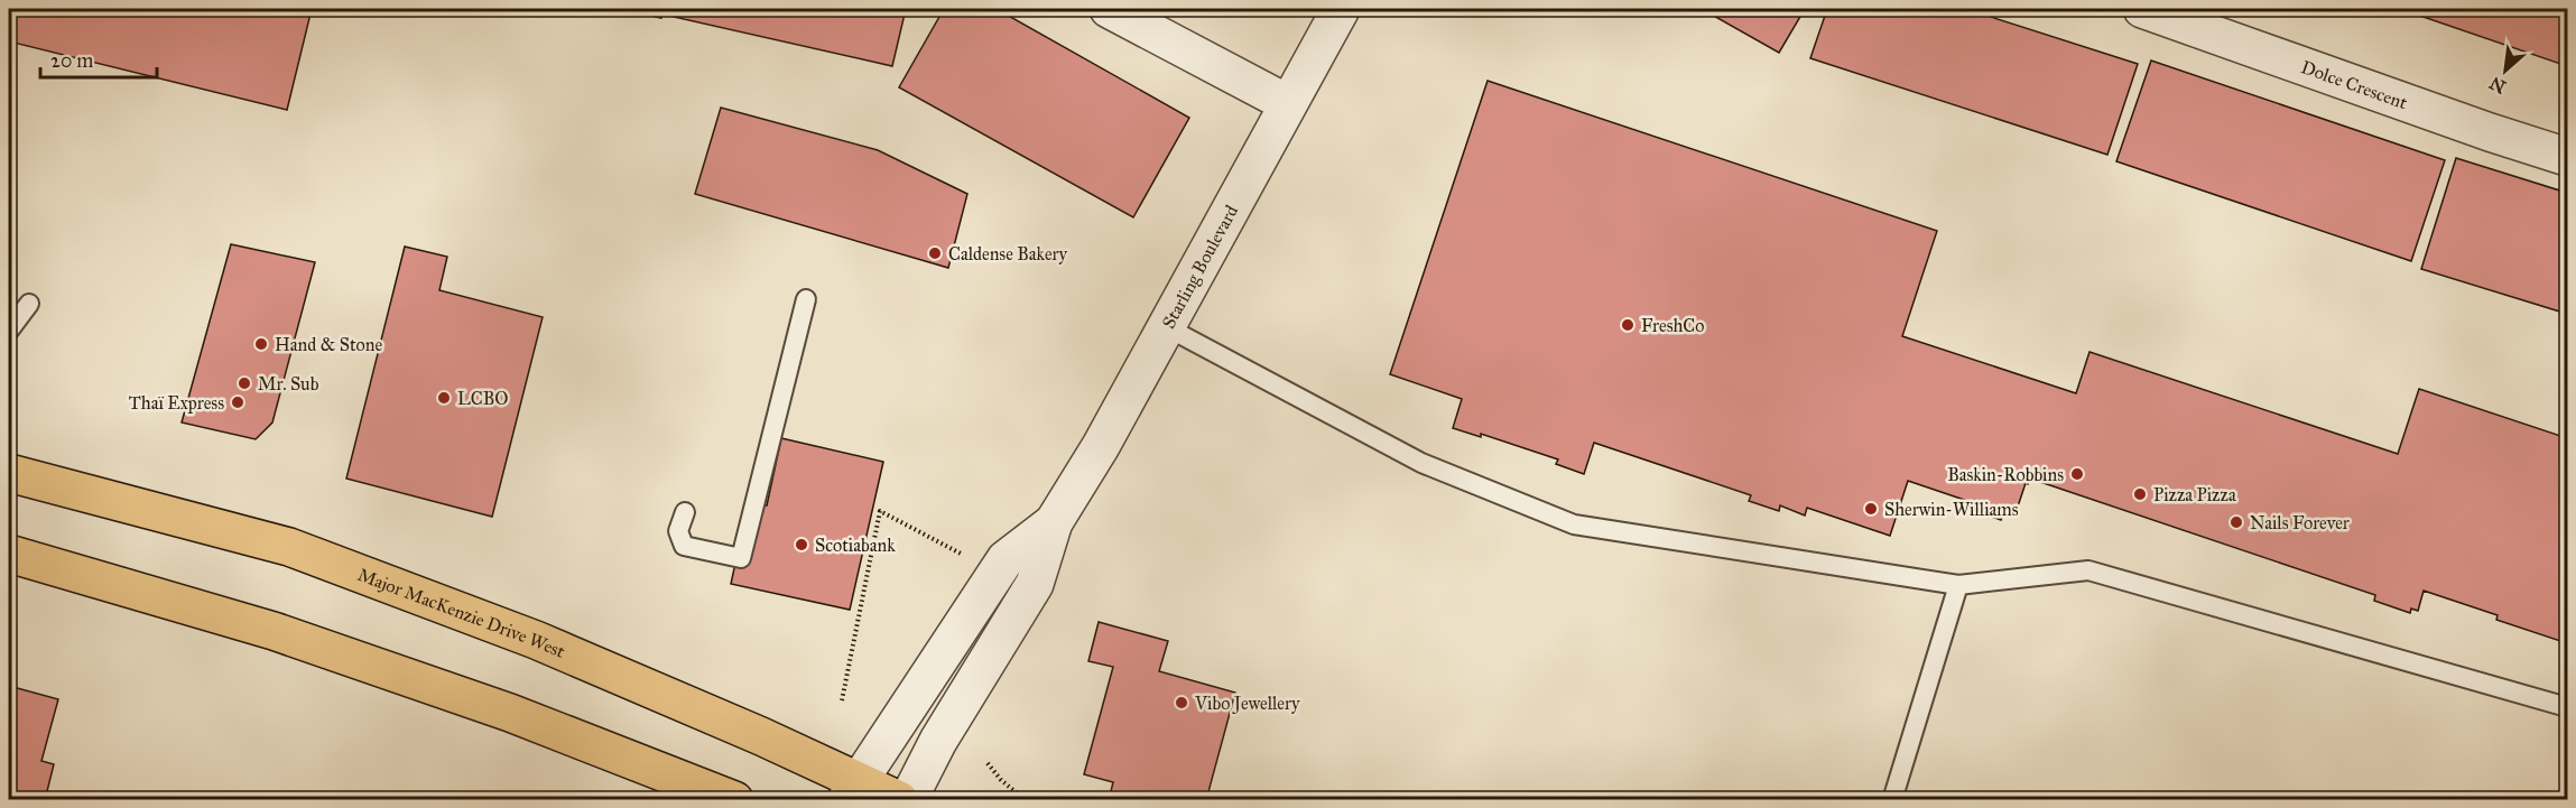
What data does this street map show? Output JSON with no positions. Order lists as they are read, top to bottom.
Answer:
{
  "streets": {
    "main road": ["Major MacKenzie Drive West"],
    "street": ["Dolce Crescent", "Starling Boulevard"]
  },
  "crossings": [
    ["Starling Boulevard", "Major MacKenzie Drive West"]
  ],
  "places": [
    "Caldense Bakery",
    "FreshCo",
    "Hand & Stone",
    "Mr. Sub",
    "LCBO",
    "Thaï Express",
    "Baskin-Robbins",
    "Pizza Pizza",
    "Sherwin-Williams",
    "Nails Forever",
    "Scotiabank",
    "Vibo Jewellery"
  ],
  "scale_bar": "20 m",
  "north": "bottom left"
}
